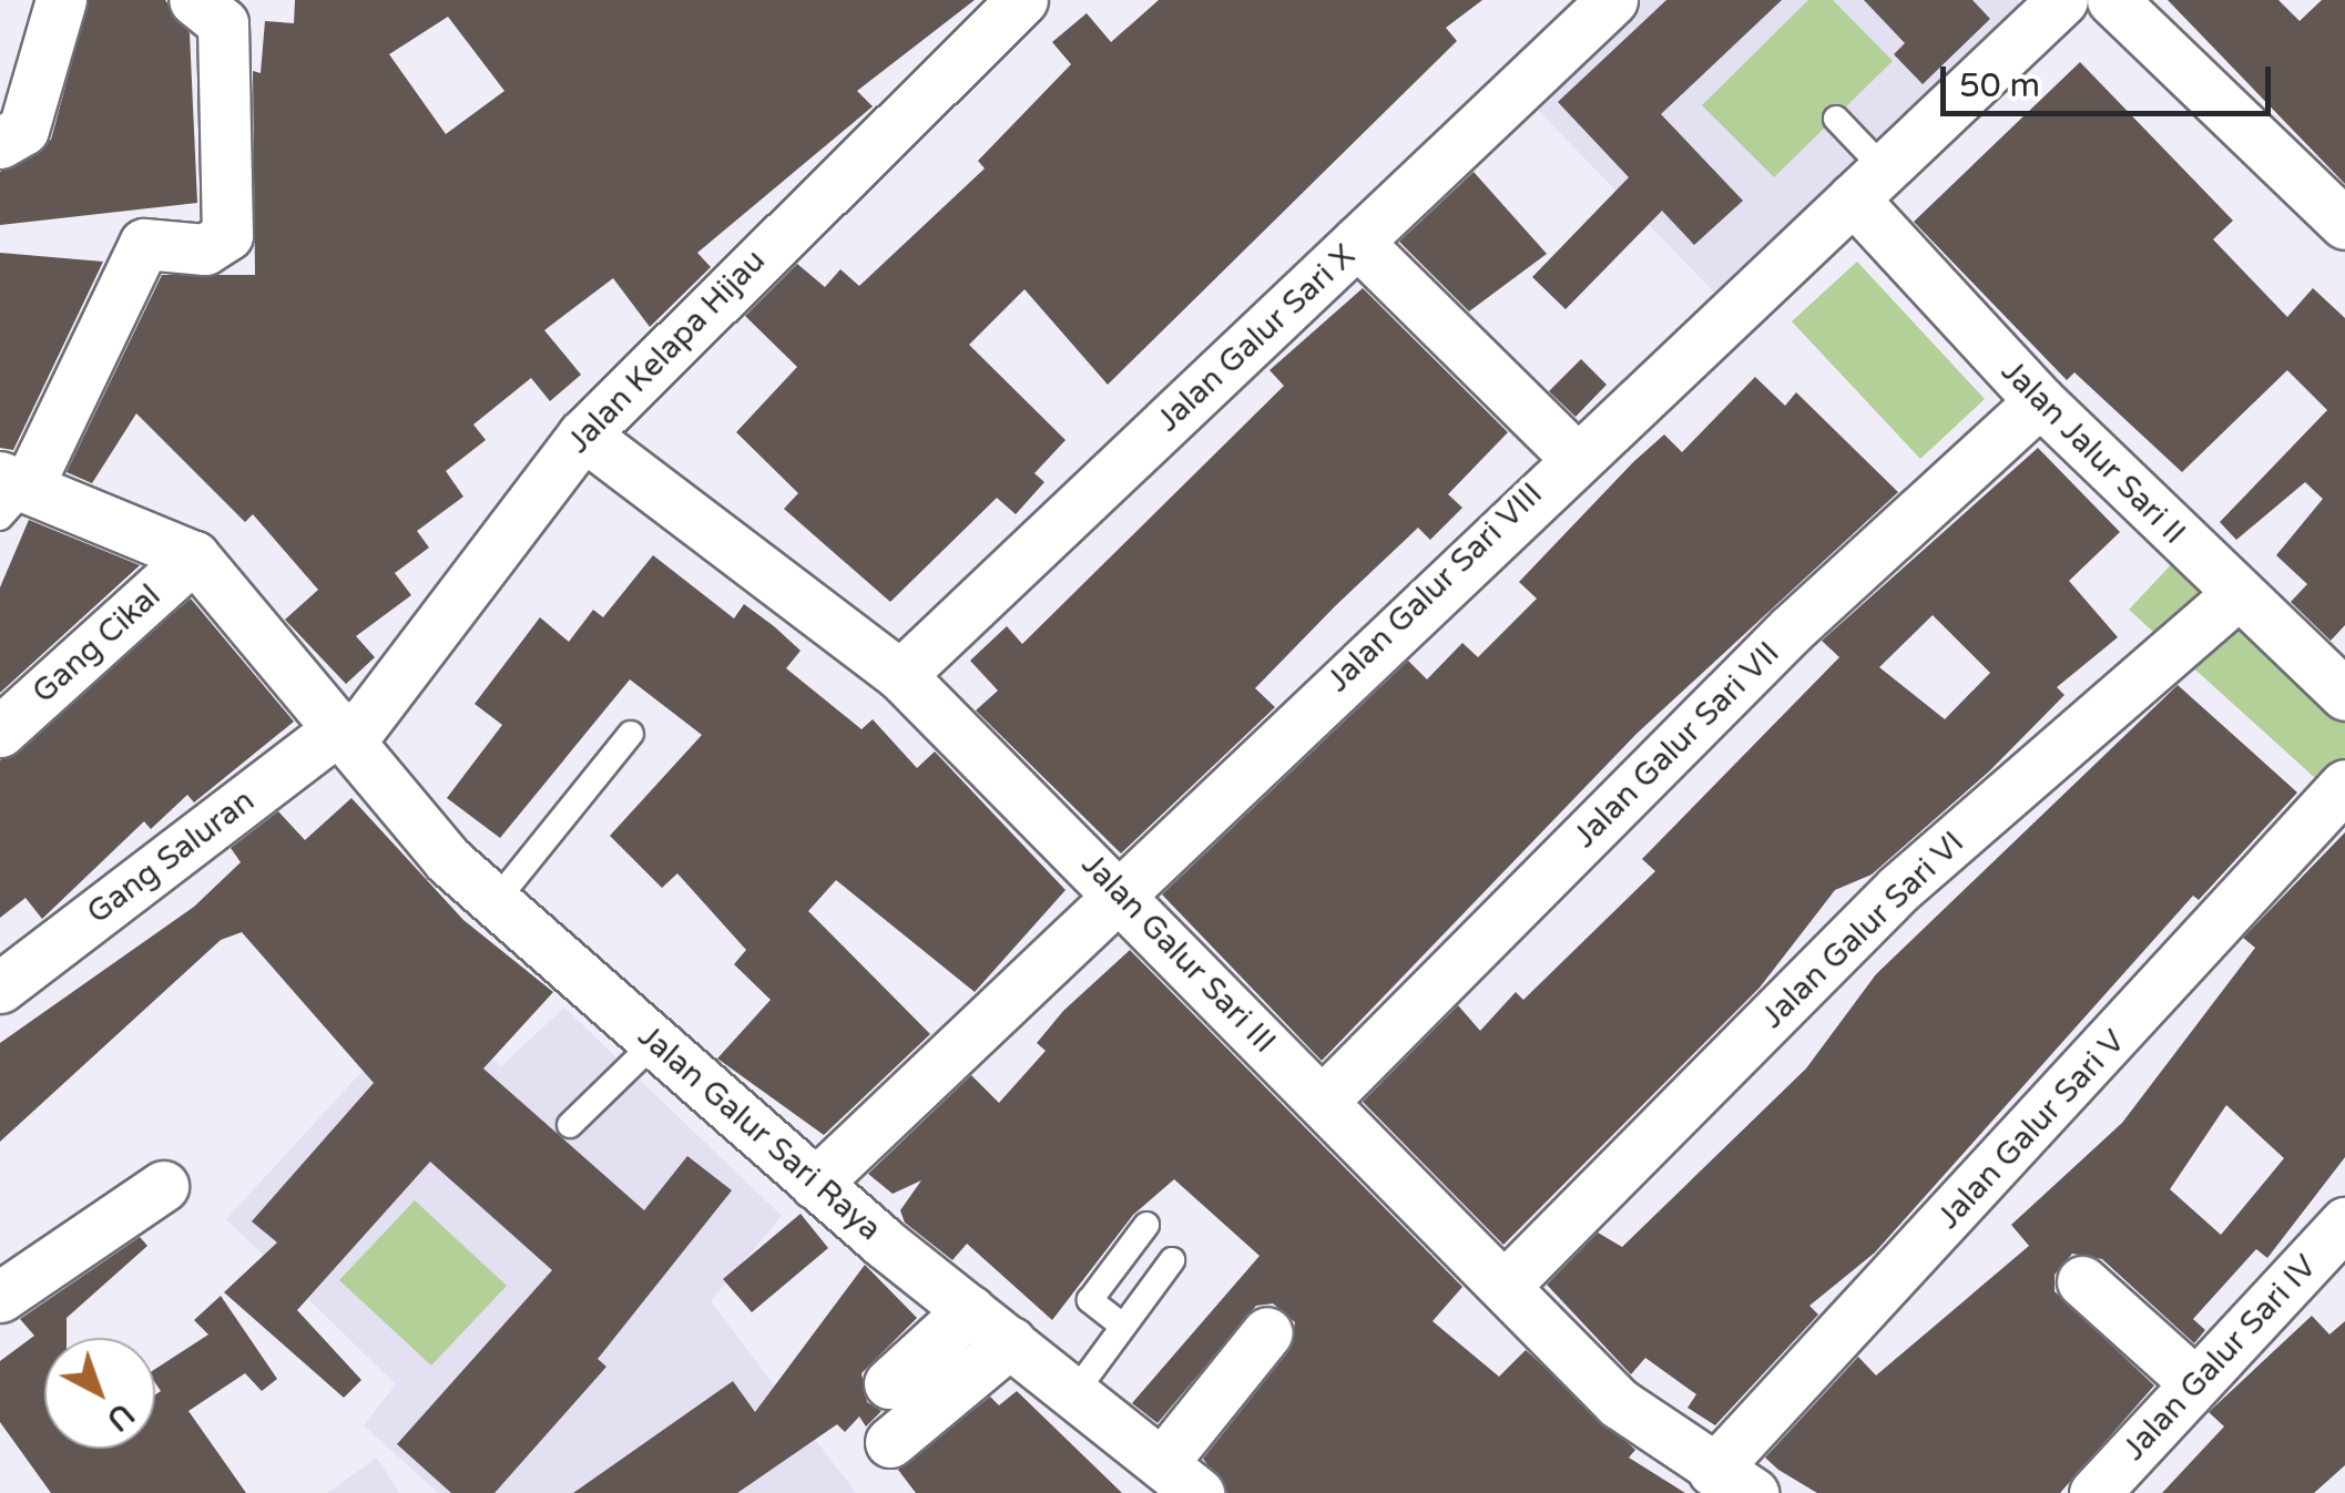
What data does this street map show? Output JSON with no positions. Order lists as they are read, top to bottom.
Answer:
{
  "streets": {
    "street": [
      "Jalan Galur Sari X",
      "Jalan Kelapa Hijau",
      "Jalan Jalur Sari II",
      "Jalan Galur Sari VIII",
      "Gang Cikal",
      "Jalan Galur Sari VII",
      "Gang Saluran",
      "Jalan Galur Sari VI",
      "Jalan Galur Sari III",
      "Jalan Galur Sari V",
      "Jalan Galur Sari Raya",
      "Jalan Galur Sari IV"
    ]
  },
  "crossings": [
    ["Jalan Galur Sari X", "Jalan Galur Sari III"],
    ["Jalan Kelapa Hijau", "Gang Saluran"],
    ["Jalan Kelapa Hijau", "Jalan Galur Sari III"],
    ["Jalan Kelapa Hijau", "Jalan Galur Sari Raya"],
    ["Jalan Jalur Sari II", "Jalan Galur Sari VIII"],
    ["Jalan Jalur Sari II", "Jalan Galur Sari VII"],
    ["Jalan Jalur Sari II", "Jalan Galur Sari VI"],
    ["Jalan Galur Sari VIII", "Jalan Galur Sari III"],
    ["Jalan Galur Sari VIII", "Jalan Galur Sari Raya"],
    ["Gang Cikal", "Jalan Galur Sari Raya"],
    ["Jalan Galur Sari VII", "Jalan Galur Sari III"],
    ["Gang Saluran", "Jalan Galur Sari Raya"],
    ["Jalan Galur Sari VI", "Jalan Galur Sari III"],
    ["Jalan Galur Sari III", "Jalan Galur Sari V"]
  ],
  "scale_bar": "50 m",
  "north": "bottom right"
}
